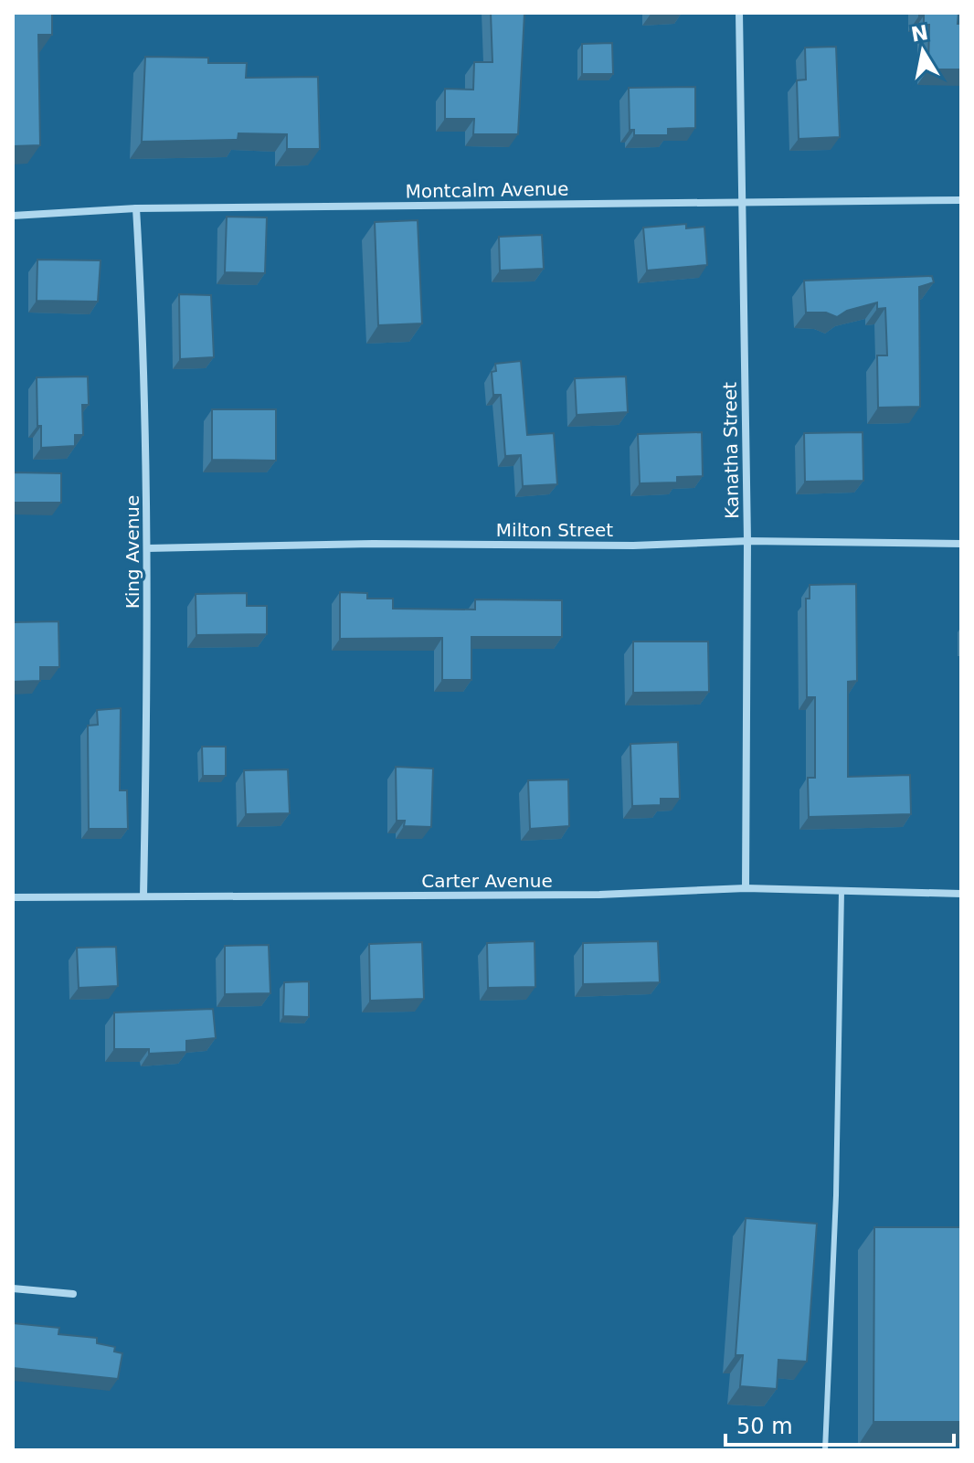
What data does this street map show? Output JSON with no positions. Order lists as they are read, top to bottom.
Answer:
{
  "streets": {
    "street": [
      "Montcalm Avenue",
      "Kanatha Street",
      "Milton Street",
      "King Avenue",
      "Carter Avenue"
    ]
  },
  "crossings": [
    ["Montcalm Avenue", "Kanatha Street"],
    ["Montcalm Avenue", "King Avenue"],
    ["Kanatha Street", "Milton Street"],
    ["Kanatha Street", "Carter Avenue"],
    ["Milton Street", "King Avenue"],
    ["King Avenue", "Carter Avenue"]
  ],
  "scale_bar": "50 m",
  "north": "top"
}
